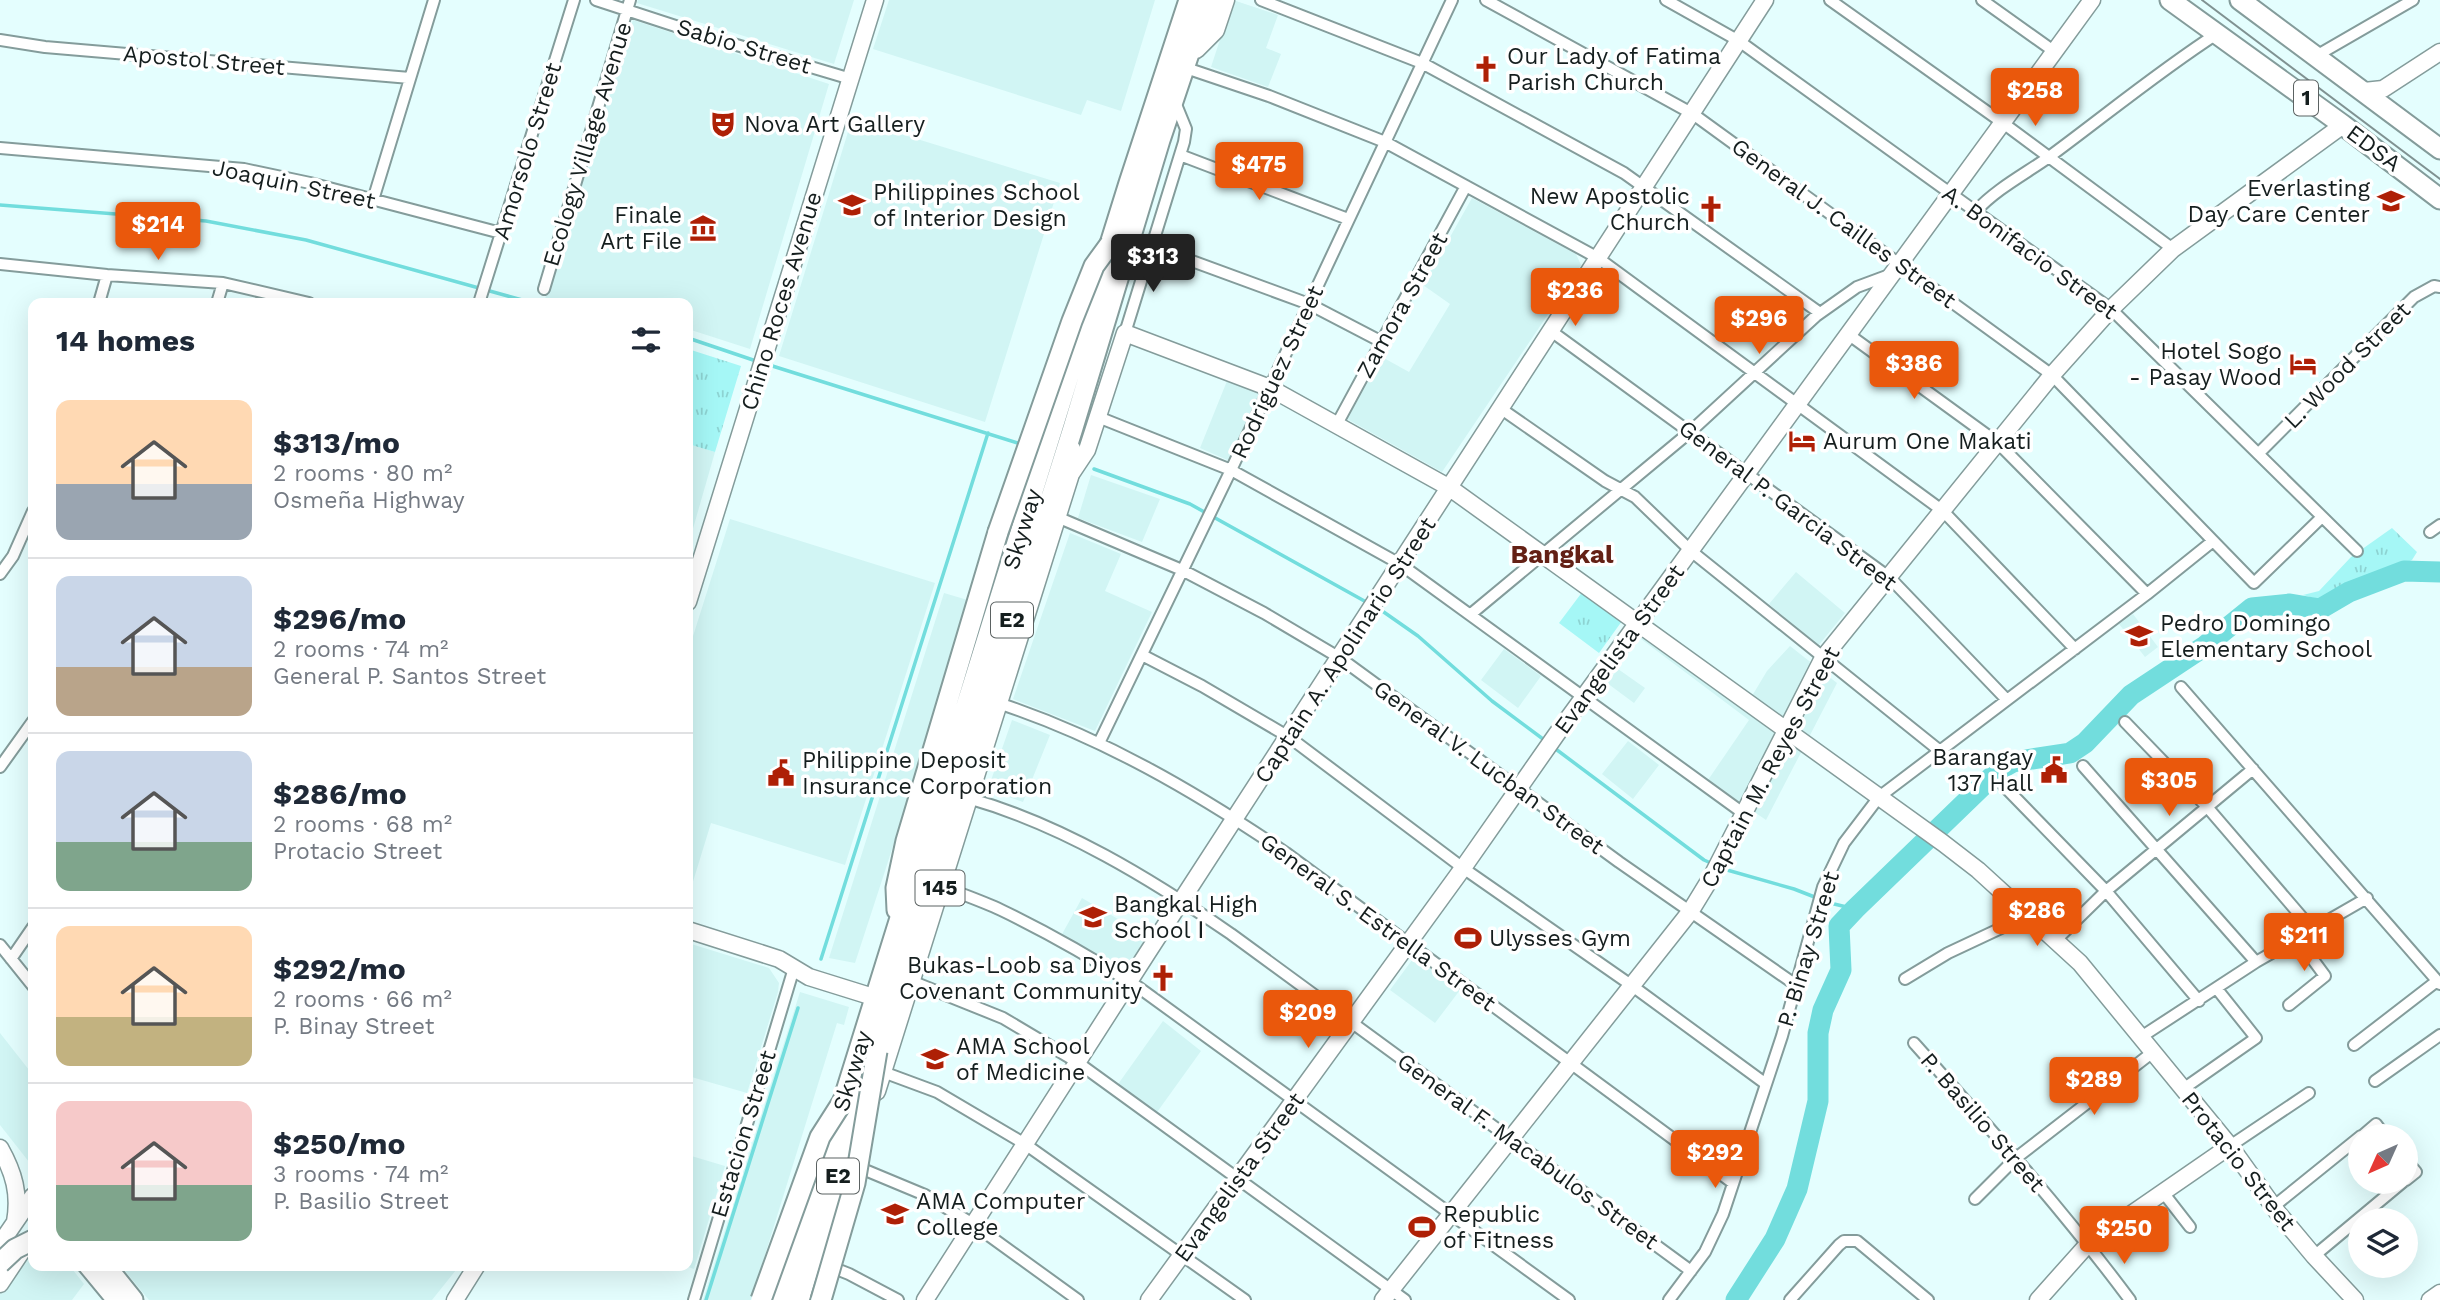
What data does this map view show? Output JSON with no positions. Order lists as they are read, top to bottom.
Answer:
{
  "streets": {
    "highway": [
      "1",
      "EDSA",
      "Skyway",
      "E2"
    ],
    "main road": ["145"],
    "street": [
      "Sabio Street",
      "Apostol Street",
      "Ecology Village Avenue",
      "Amorsolo Street",
      "Joaquin Street",
      "General J. Cailles Street",
      "A. Bonifacio Street",
      "Chino Roces Avenue",
      "Zamora Street",
      "L. Wood Street",
      "Rodriguez Street",
      "General P. Garcia Street",
      "Evangelista Street",
      "Captain A. Apolinario Street",
      "General V. Lucban Street",
      "Captain M. Reyes Street",
      "General S. Estrella Street",
      "P. Binay Street",
      "P. Basilio Street",
      "Estacion Street",
      "General F. Macabulos Street",
      "Protacio Street"
    ]
  },
  "crossings": [
    ["Sabio Street", "Ecology Village Avenue"],
    ["Sabio Street", "Chino Roces Avenue"],
    ["EDSA", "Captain M. Reyes Street"],
    ["Amorsolo Street", "Joaquin Street"],
    ["General J. Cailles Street", "A. Bonifacio Street"],
    ["General J. Cailles Street", "Evangelista Street"],
    ["General J. Cailles Street", "Captain A. Apolinario Street"],
    ["General J. Cailles Street", "Captain M. Reyes Street"],
    ["General J. Cailles Street", "P. Binay Street"],
    ["A. Bonifacio Street", "L. Wood Street"],
    ["A. Bonifacio Street", "Evangelista Street"],
    ["A. Bonifacio Street", "Captain A. Apolinario Street"],
    ["A. Bonifacio Street", "Captain M. Reyes Street"],
    ["Zamora Street", "Protacio Street"],
    ["Rodriguez Street", "General V. Lucban Street"],
    ["Rodriguez Street", "General S. Estrella Street"],
    ["Rodriguez Street", "Protacio Street"],
    ["General P. Garcia Street", "Evangelista Street"],
    ["General P. Garcia Street", "Captain A. Apolinario Street"],
    ["General P. Garcia Street", "Captain M. Reyes Street"],
    ["General P. Garcia Street", "P. Binay Street"],
    ["Skyway", "145"],
    ["Evangelista Street", "General V. Lucban Street"],
    ["Evangelista Street", "General S. Estrella Street"],
    ["Evangelista Street", "General F. Macabulos Street"],
    ["Evangelista Street", "Protacio Street"],
    ["Captain A. Apolinario Street", "General V. Lucban Street"],
    ["Captain A. Apolinario Street", "General S. Estrella Street"],
    ["Captain A. Apolinario Street", "General F. Macabulos Street"],
    ["Captain A. Apolinario Street", "Protacio Street"],
    ["General V. Lucban Street", "Captain M. Reyes Street"],
    ["General V. Lucban Street", "145"],
    ["General V. Lucban Street", "P. Binay Street"],
    ["Captain M. Reyes Street", "General S. Estrella Street"],
    ["Captain M. Reyes Street", "General F. Macabulos Street"],
    ["Captain M. Reyes Street", "Protacio Street"],
    ["145", "General S. Estrella Street"],
    ["145", "General F. Macabulos Street"],
    ["General S. Estrella Street", "P. Binay Street"],
    ["P. Binay Street", "General F. Macabulos Street"],
    ["P. Binay Street", "Protacio Street"]
  ],
  "districts": ["Bangkal"],
  "places": {
    "church": ["Our Lady of Fatima Parish Church", "New Apostolic Church", "Bukas-Loob sa Diyos Covenant Community"],
    "theatre": ["Nova Art Gallery"],
    "school or university": [
      "Everlasting Day Care Center",
      "Philippines School of Interior Design",
      "Pedro Domingo Elementary School",
      "Bangkal High School Ⅰ",
      "AMA School of Medicine",
      "AMA Computer College"
    ],
    "museum": ["Finale Art File"],
    "hotel": ["Hotel Sogo - Pasay Wood", "Aurum One Makati"],
    "public building": ["Barangay 137 Hall", "Philippine Deposit Insurance Corporation"],
    "sports": ["Ulysses Gym", "Republic of Fitness"]
  },
  "north": "bottom left",
  "page": {
    "price": [
      "$258",
      "$475",
      "$214",
      "$313",
      "$236",
      "$296",
      "$386",
      "$305",
      "$286",
      "$211",
      "$209",
      "$289",
      "$292",
      "$250"
    ],
    "heading": "14 homes",
    "list": [
      {
        "name": "$313/mo",
        "note": "2 rooms · 80 m² · Osmeña Highway"
      },
      {
        "name": "$296/mo",
        "note": "2 rooms · 74 m² · General P. Santos Street"
      },
      {
        "name": "$286/mo",
        "note": "2 rooms · 68 m² · Protacio Street"
      },
      {
        "name": "$292/mo",
        "note": "2 rooms · 66 m² · P. Binay Street"
      },
      {
        "name": "$250/mo",
        "note": "3 rooms · 74 m² · P. Basilio Street"
      }
    ]
  }
}
